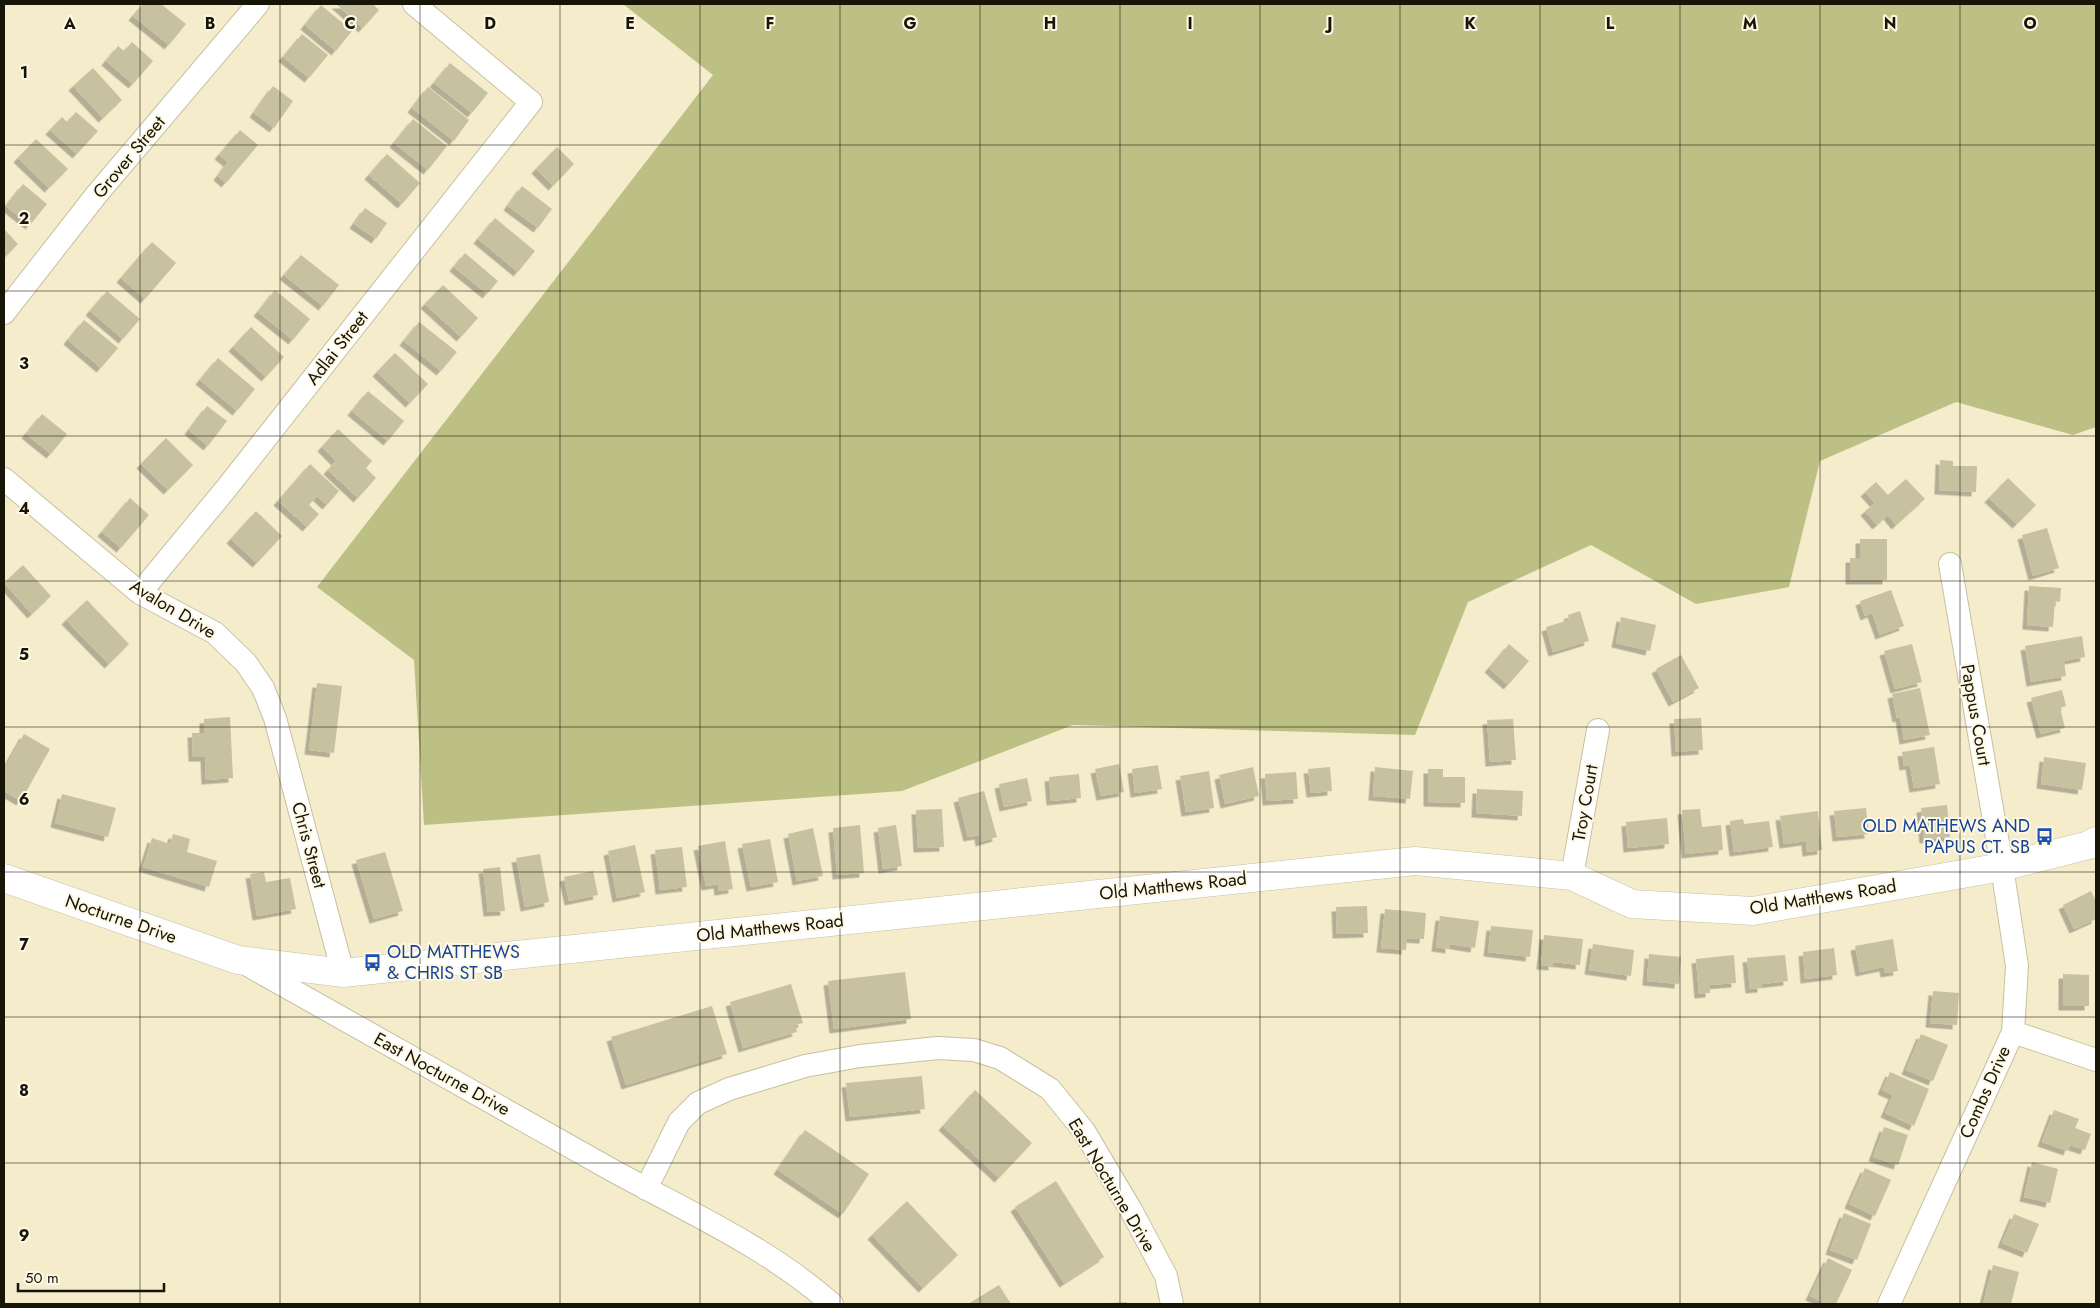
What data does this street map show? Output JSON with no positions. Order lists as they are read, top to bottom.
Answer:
{
  "streets": {
    "street": [
      "Grover Street",
      "Adlai Street",
      "Avalon Drive",
      "Pappus Court",
      "Troy Court",
      "Chris Street",
      "Old Matthews Road",
      "Nocturne Drive",
      "East Nocturne Drive",
      "Combs Drive"
    ]
  },
  "crossings": [
    ["Adlai Street", "Avalon Drive"],
    ["Avalon Drive", "Chris Street"],
    ["Pappus Court", "Old Matthews Road"],
    ["Pappus Court", "Combs Drive"],
    ["Troy Court", "Old Matthews Road"],
    ["Chris Street", "Old Matthews Road"],
    ["Old Matthews Road", "Nocturne Drive"],
    ["Old Matthews Road", "East Nocturne Drive"],
    ["Old Matthews Road", "Combs Drive"],
    ["Nocturne Drive", "East Nocturne Drive"]
  ],
  "places": {
    "bus stop": ["OLD MATHEWS AND PAPUS CT. SB", "OLD MATTHEWS & CHRIS ST SB"]
  },
  "scale_bar": "50 m",
  "grid": {
    "columns": [
      "A",
      "B",
      "C",
      "D",
      "E",
      "F",
      "G",
      "H",
      "I",
      "J",
      "K",
      "L",
      "M",
      "N",
      "O"
    ],
    "rows": [
      "1",
      "2",
      "3",
      "4",
      "5",
      "6",
      "7",
      "8",
      "9"
    ]
  }
}
